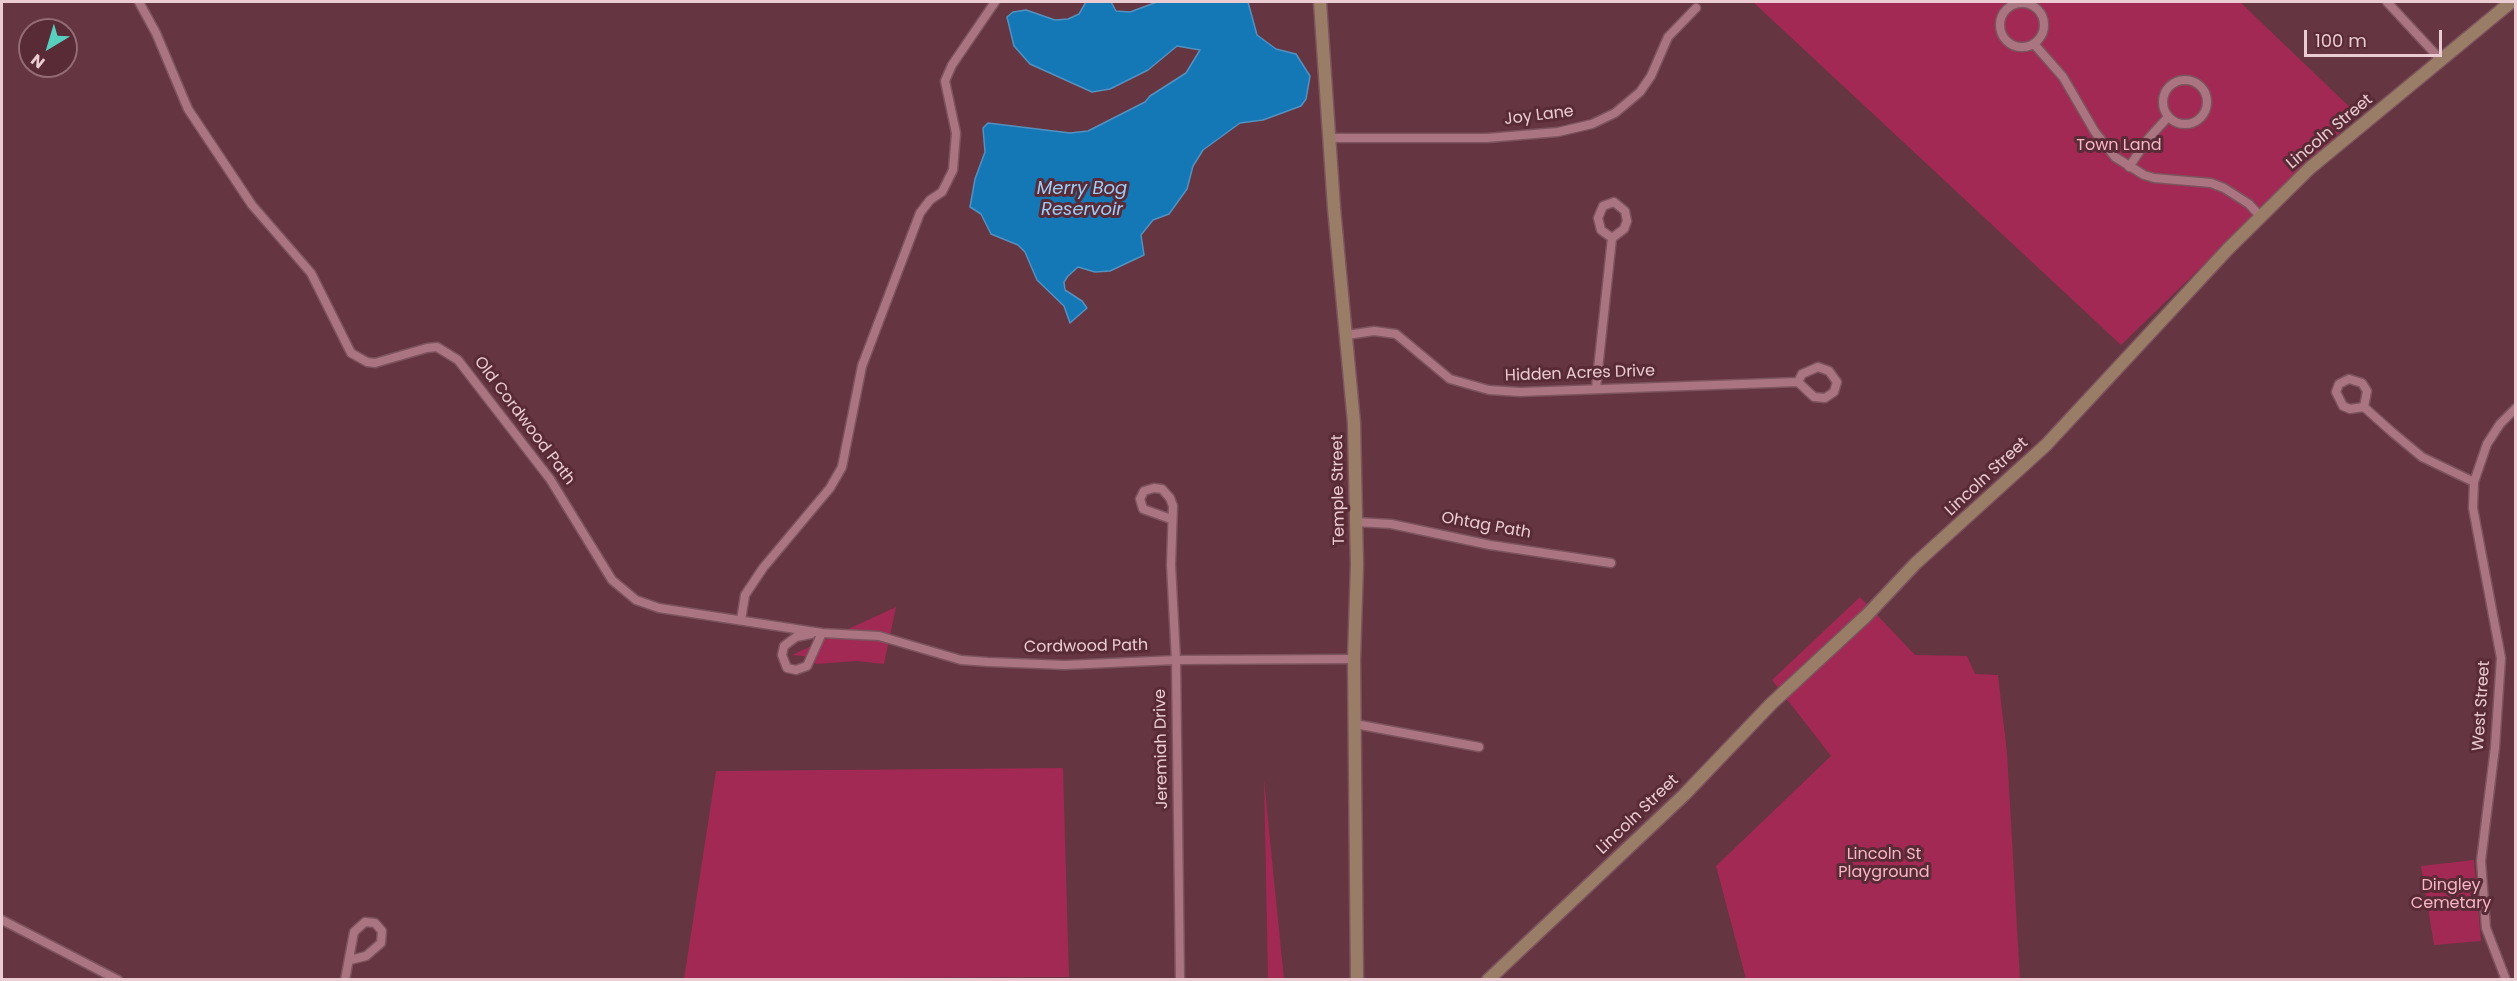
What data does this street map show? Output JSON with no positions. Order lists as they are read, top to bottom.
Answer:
{
  "streets": {
    "main road": ["Lincoln Street", "Temple Street"],
    "street": [
      "Joy Lane",
      "Hidden Acres Drive",
      "Old Cordwood Path",
      "Ohtag Path",
      "Cordwood Path",
      "West Street",
      "Jeremiah Drive"
    ]
  },
  "crossings": [
    ["Joy Lane", "Temple Street"],
    ["Hidden Acres Drive", "Temple Street"],
    ["Old Cordwood Path", "Cordwood Path"],
    ["Temple Street", "Ohtag Path"],
    ["Temple Street", "Cordwood Path"],
    ["Cordwood Path", "Jeremiah Drive"]
  ],
  "water": ["Merry Bog Reservoir"],
  "parks": ["Town Land", "Lincoln St Playground", "Dingley Cemetary"],
  "scale_bar": "100 m",
  "north": "bottom left"
}
